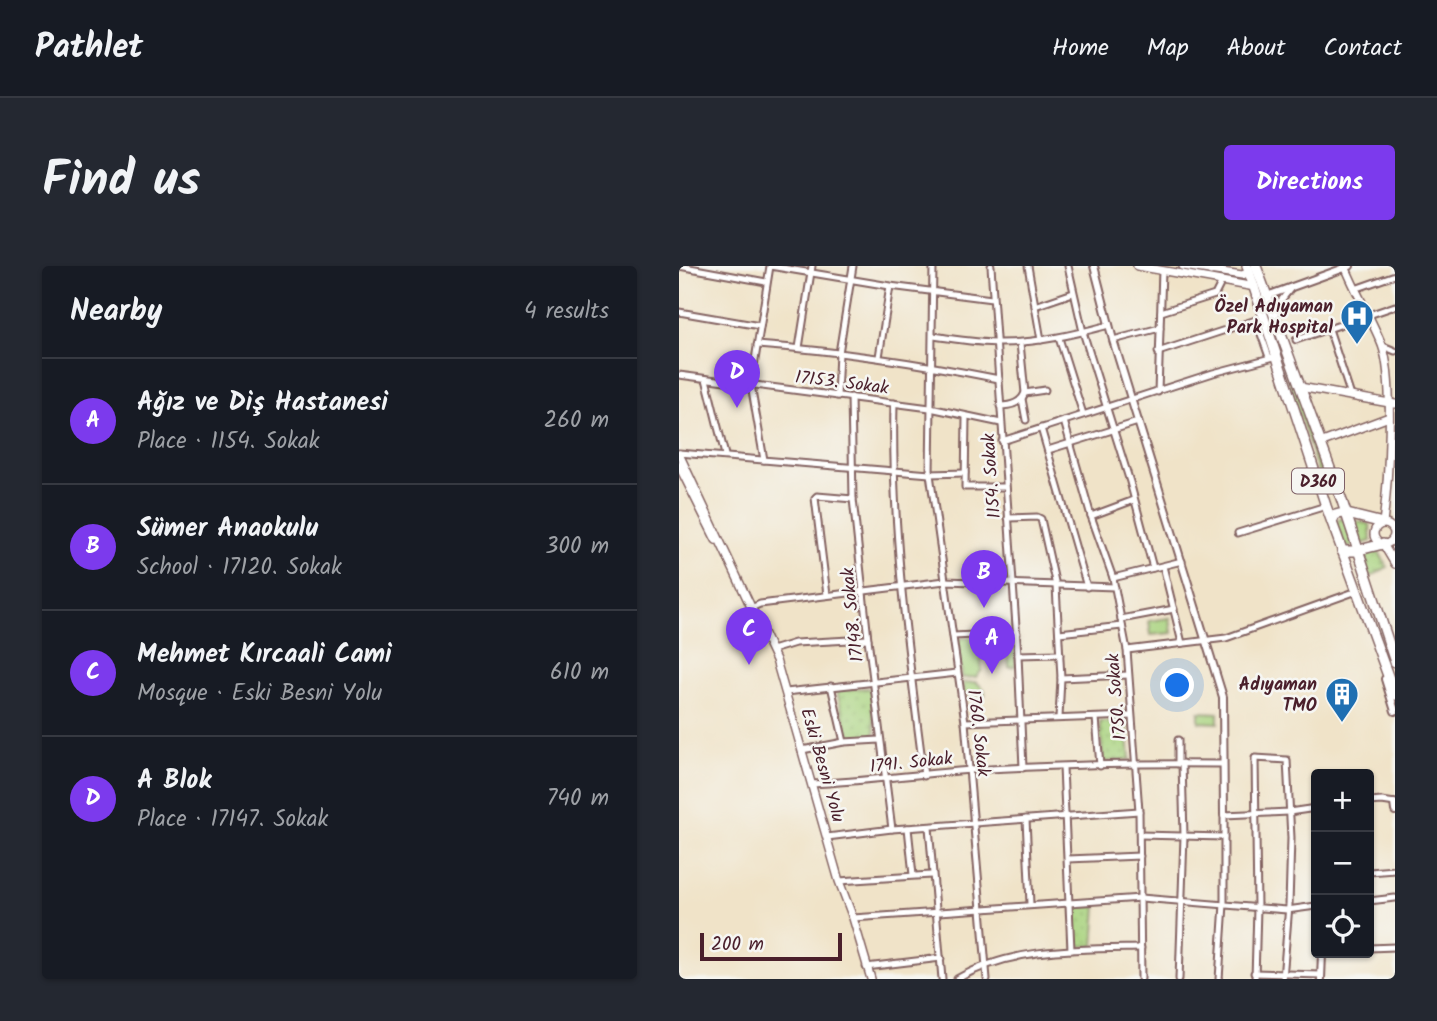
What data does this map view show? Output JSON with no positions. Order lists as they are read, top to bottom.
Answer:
{
  "streets": {
    "highway": ["D360"],
    "main road": ["Eski Besni Yolu"],
    "street": [
      "17153. Sokak",
      "1154. Sokak",
      "17148. Sokak",
      "1750. Sokak",
      "1760. Sokak",
      "1791. Sokak"
    ]
  },
  "crossings": [
    ["17153. Sokak", "1154. Sokak"],
    ["17153. Sokak", "17148. Sokak"],
    ["17153. Sokak", "1760. Sokak"],
    ["1154. Sokak", "1791. Sokak"],
    ["17148. Sokak", "1791. Sokak"],
    ["1750. Sokak", "1791. Sokak"],
    ["1760. Sokak", "1791. Sokak"],
    ["1791. Sokak", "Eski Besni Yolu"]
  ],
  "places": {
    "hospital": ["Özel Adıyaman Park Hospital"],
    "building": ["Adıyaman TMO"]
  },
  "scale_bar": "200 m",
  "page": {
    "header": "Pathlet",
    "nav": [
      "Home",
      "Map",
      "About",
      "Contact"
    ],
    "title": "Find us",
    "buttons": "Directions",
    "heading": ["Nearby", "4 results"],
    "pins": [
      "D",
      "B",
      "C",
      "A"
    ],
    "list": [
      {
        "mark": "A",
        "name": "Ağız ve Diş Hastanesi",
        "note": "Place · 1154. Sokak",
        "value": "260 m"
      },
      {
        "mark": "B",
        "name": "Sümer Anaokulu",
        "note": "School · 17120. Sokak",
        "value": "300 m"
      },
      {
        "mark": "C",
        "name": "Mehmet Kırcaali Cami",
        "note": "Mosque · Eski Besni Yolu",
        "value": "610 m"
      },
      {
        "mark": "D",
        "name": "A Blok",
        "note": "Place · 17147. Sokak",
        "value": "740 m"
      }
    ],
    "map_buttons": ["+", "−"],
    "scale": "200 m"
  }
}
